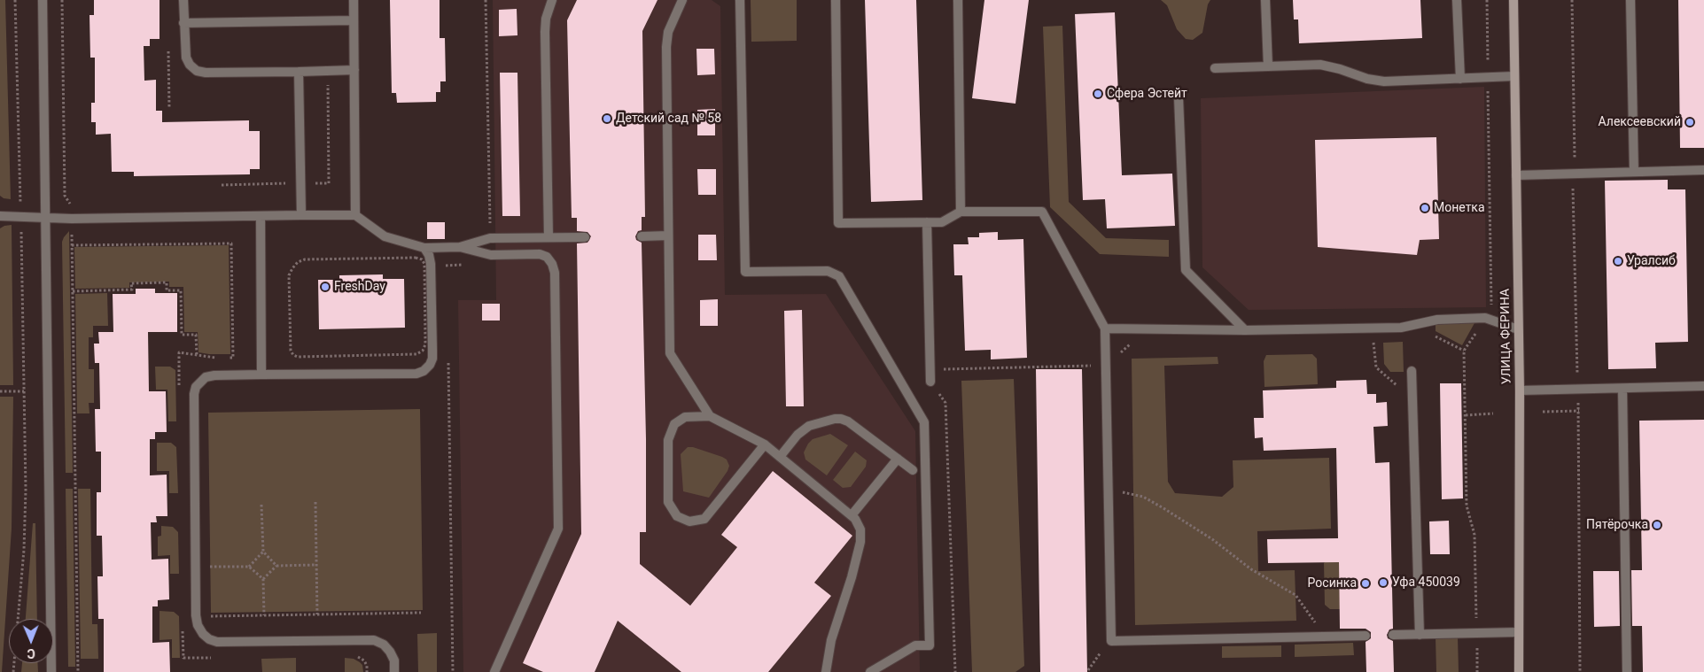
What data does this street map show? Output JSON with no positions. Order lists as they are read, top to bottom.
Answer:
{
  "streets": {
    "main road": ["УЛИЦА ФЕРИНА"]
  },
  "places": [
    "Сфера Эстейт",
    "Детский сад № 58",
    "Алексеевский",
    "Монетка",
    "Уралсиб",
    "FreshDay",
    "Пятёрочка",
    "Уфа 450039",
    "Росинка"
  ],
  "north": "bottom"
}
